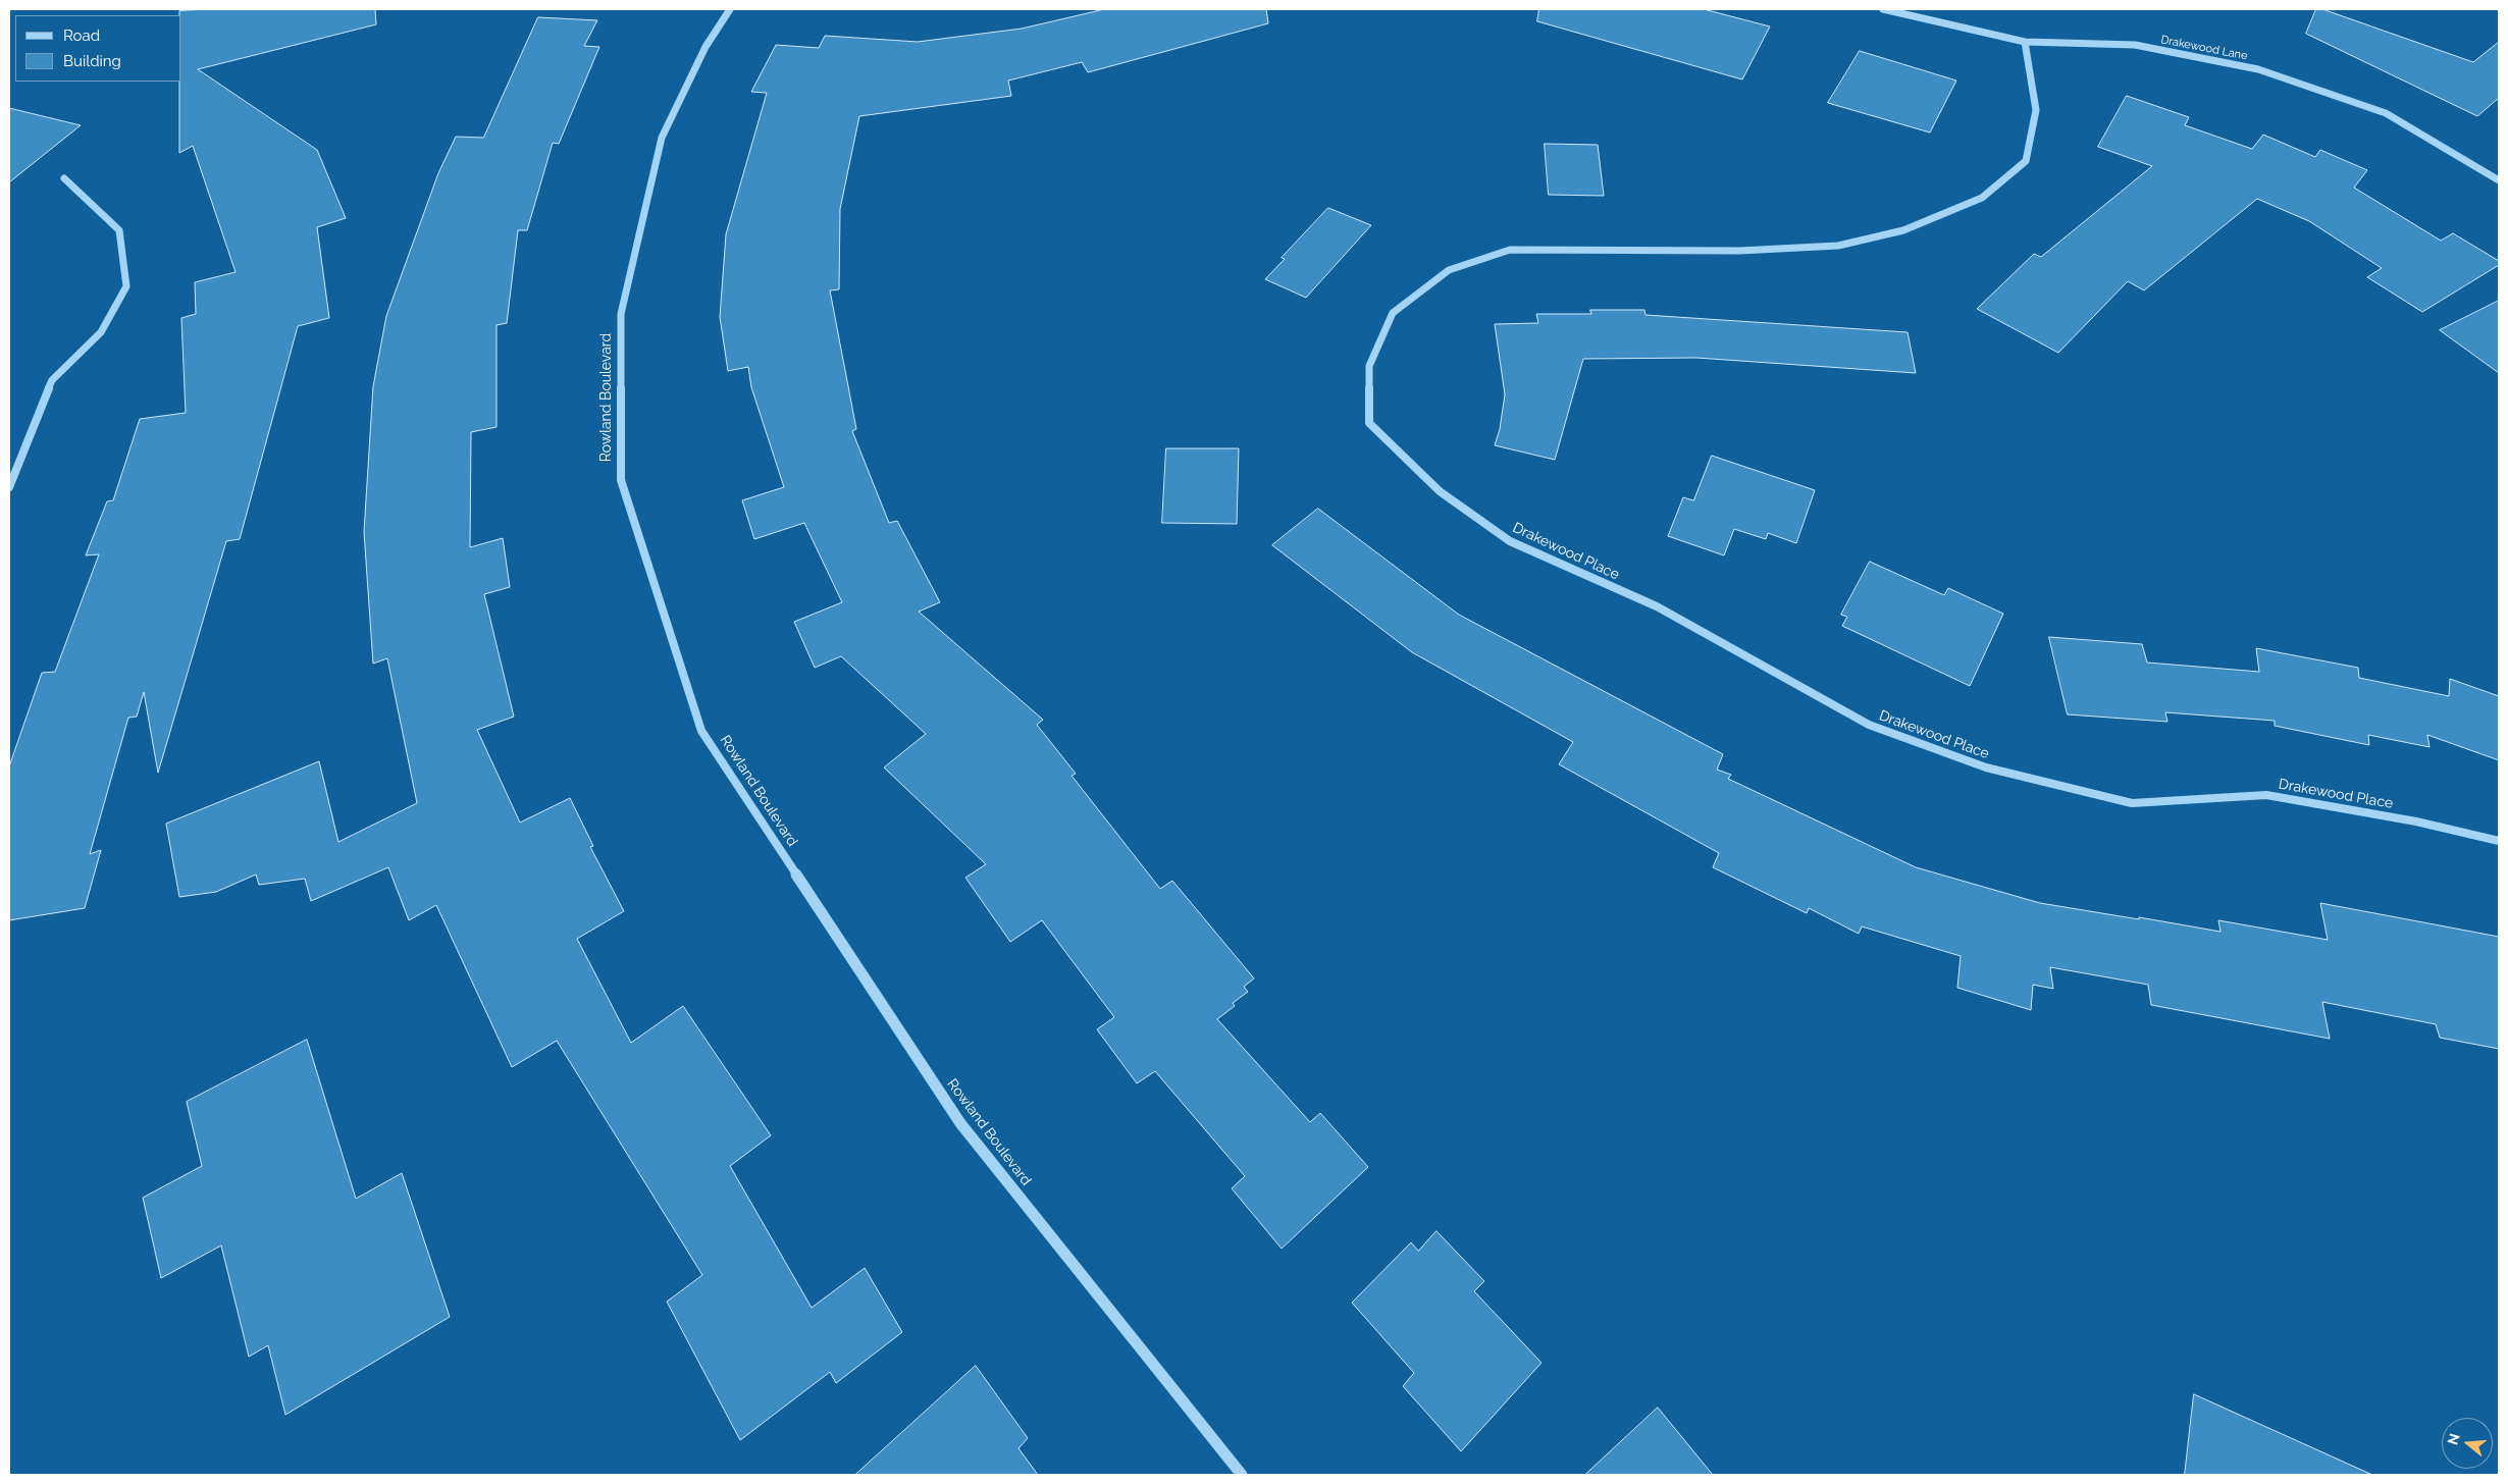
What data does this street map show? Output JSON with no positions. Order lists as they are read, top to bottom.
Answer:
{
  "streets": {
    "street": ["Drakewood Lane", "Rowland Boulevard", "Drakewood Place"]
  },
  "crossings": [
    ["Drakewood Lane", "Drakewood Place"]
  ],
  "legend": ["Road", "Building"],
  "north": "left"
}
